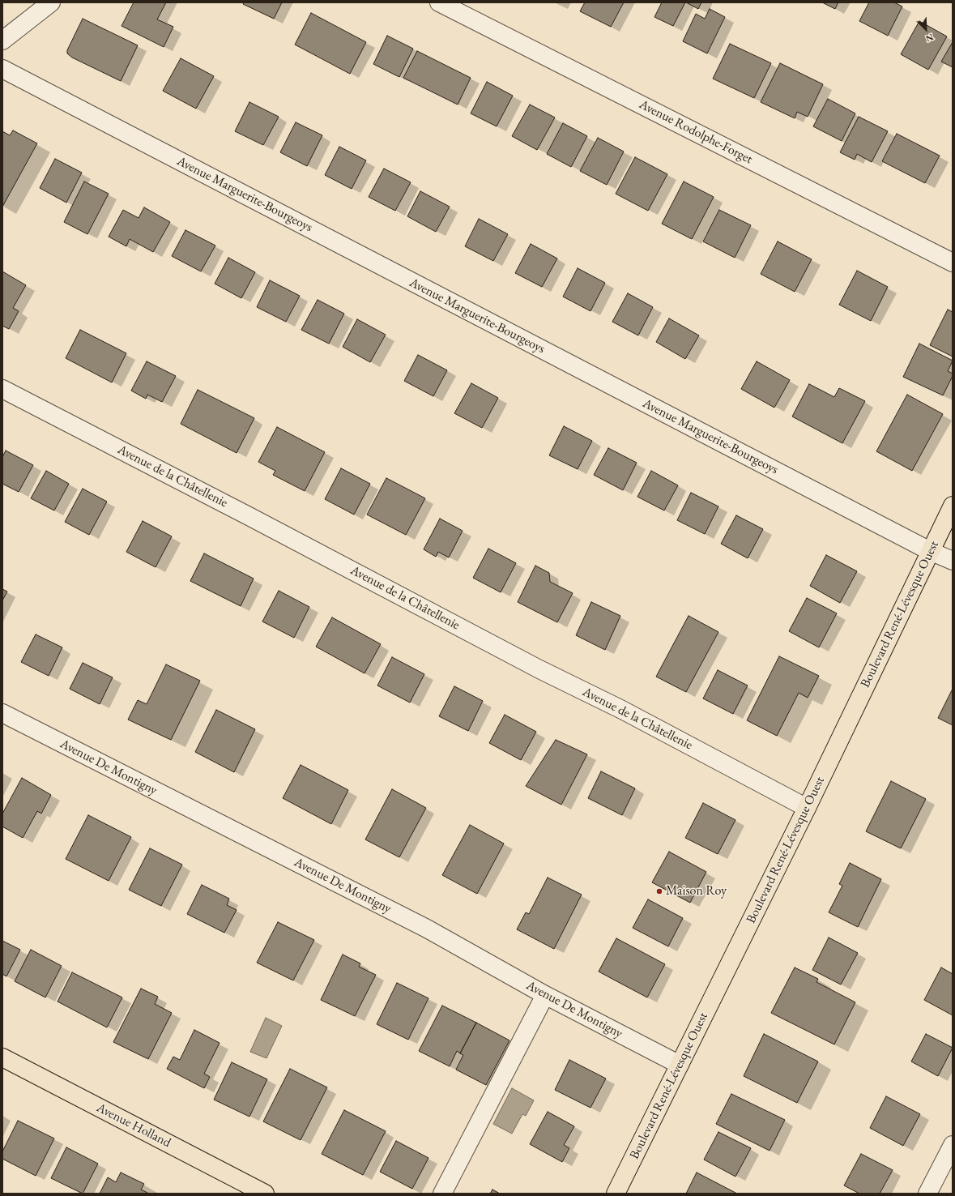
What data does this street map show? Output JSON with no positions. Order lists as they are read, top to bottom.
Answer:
{
  "streets": {
    "main road": ["Boulevard René-Lévesque Ouest", "Avenue Holland"],
    "street": [
      "Avenue Rodolphe-Forget",
      "Avenue Marguerite-Bourgeoys",
      "Avenue de la Châtellenie",
      "Avenue De Montigny"
    ]
  },
  "crossings": [
    ["Avenue Marguerite-Bourgeoys", "Boulevard René-Lévesque Ouest"],
    ["Avenue de la Châtellenie", "Boulevard René-Lévesque Ouest"],
    ["Boulevard René-Lévesque Ouest", "Avenue De Montigny"]
  ],
  "places": ["Maison Roy"],
  "north": "bottom right"
}
